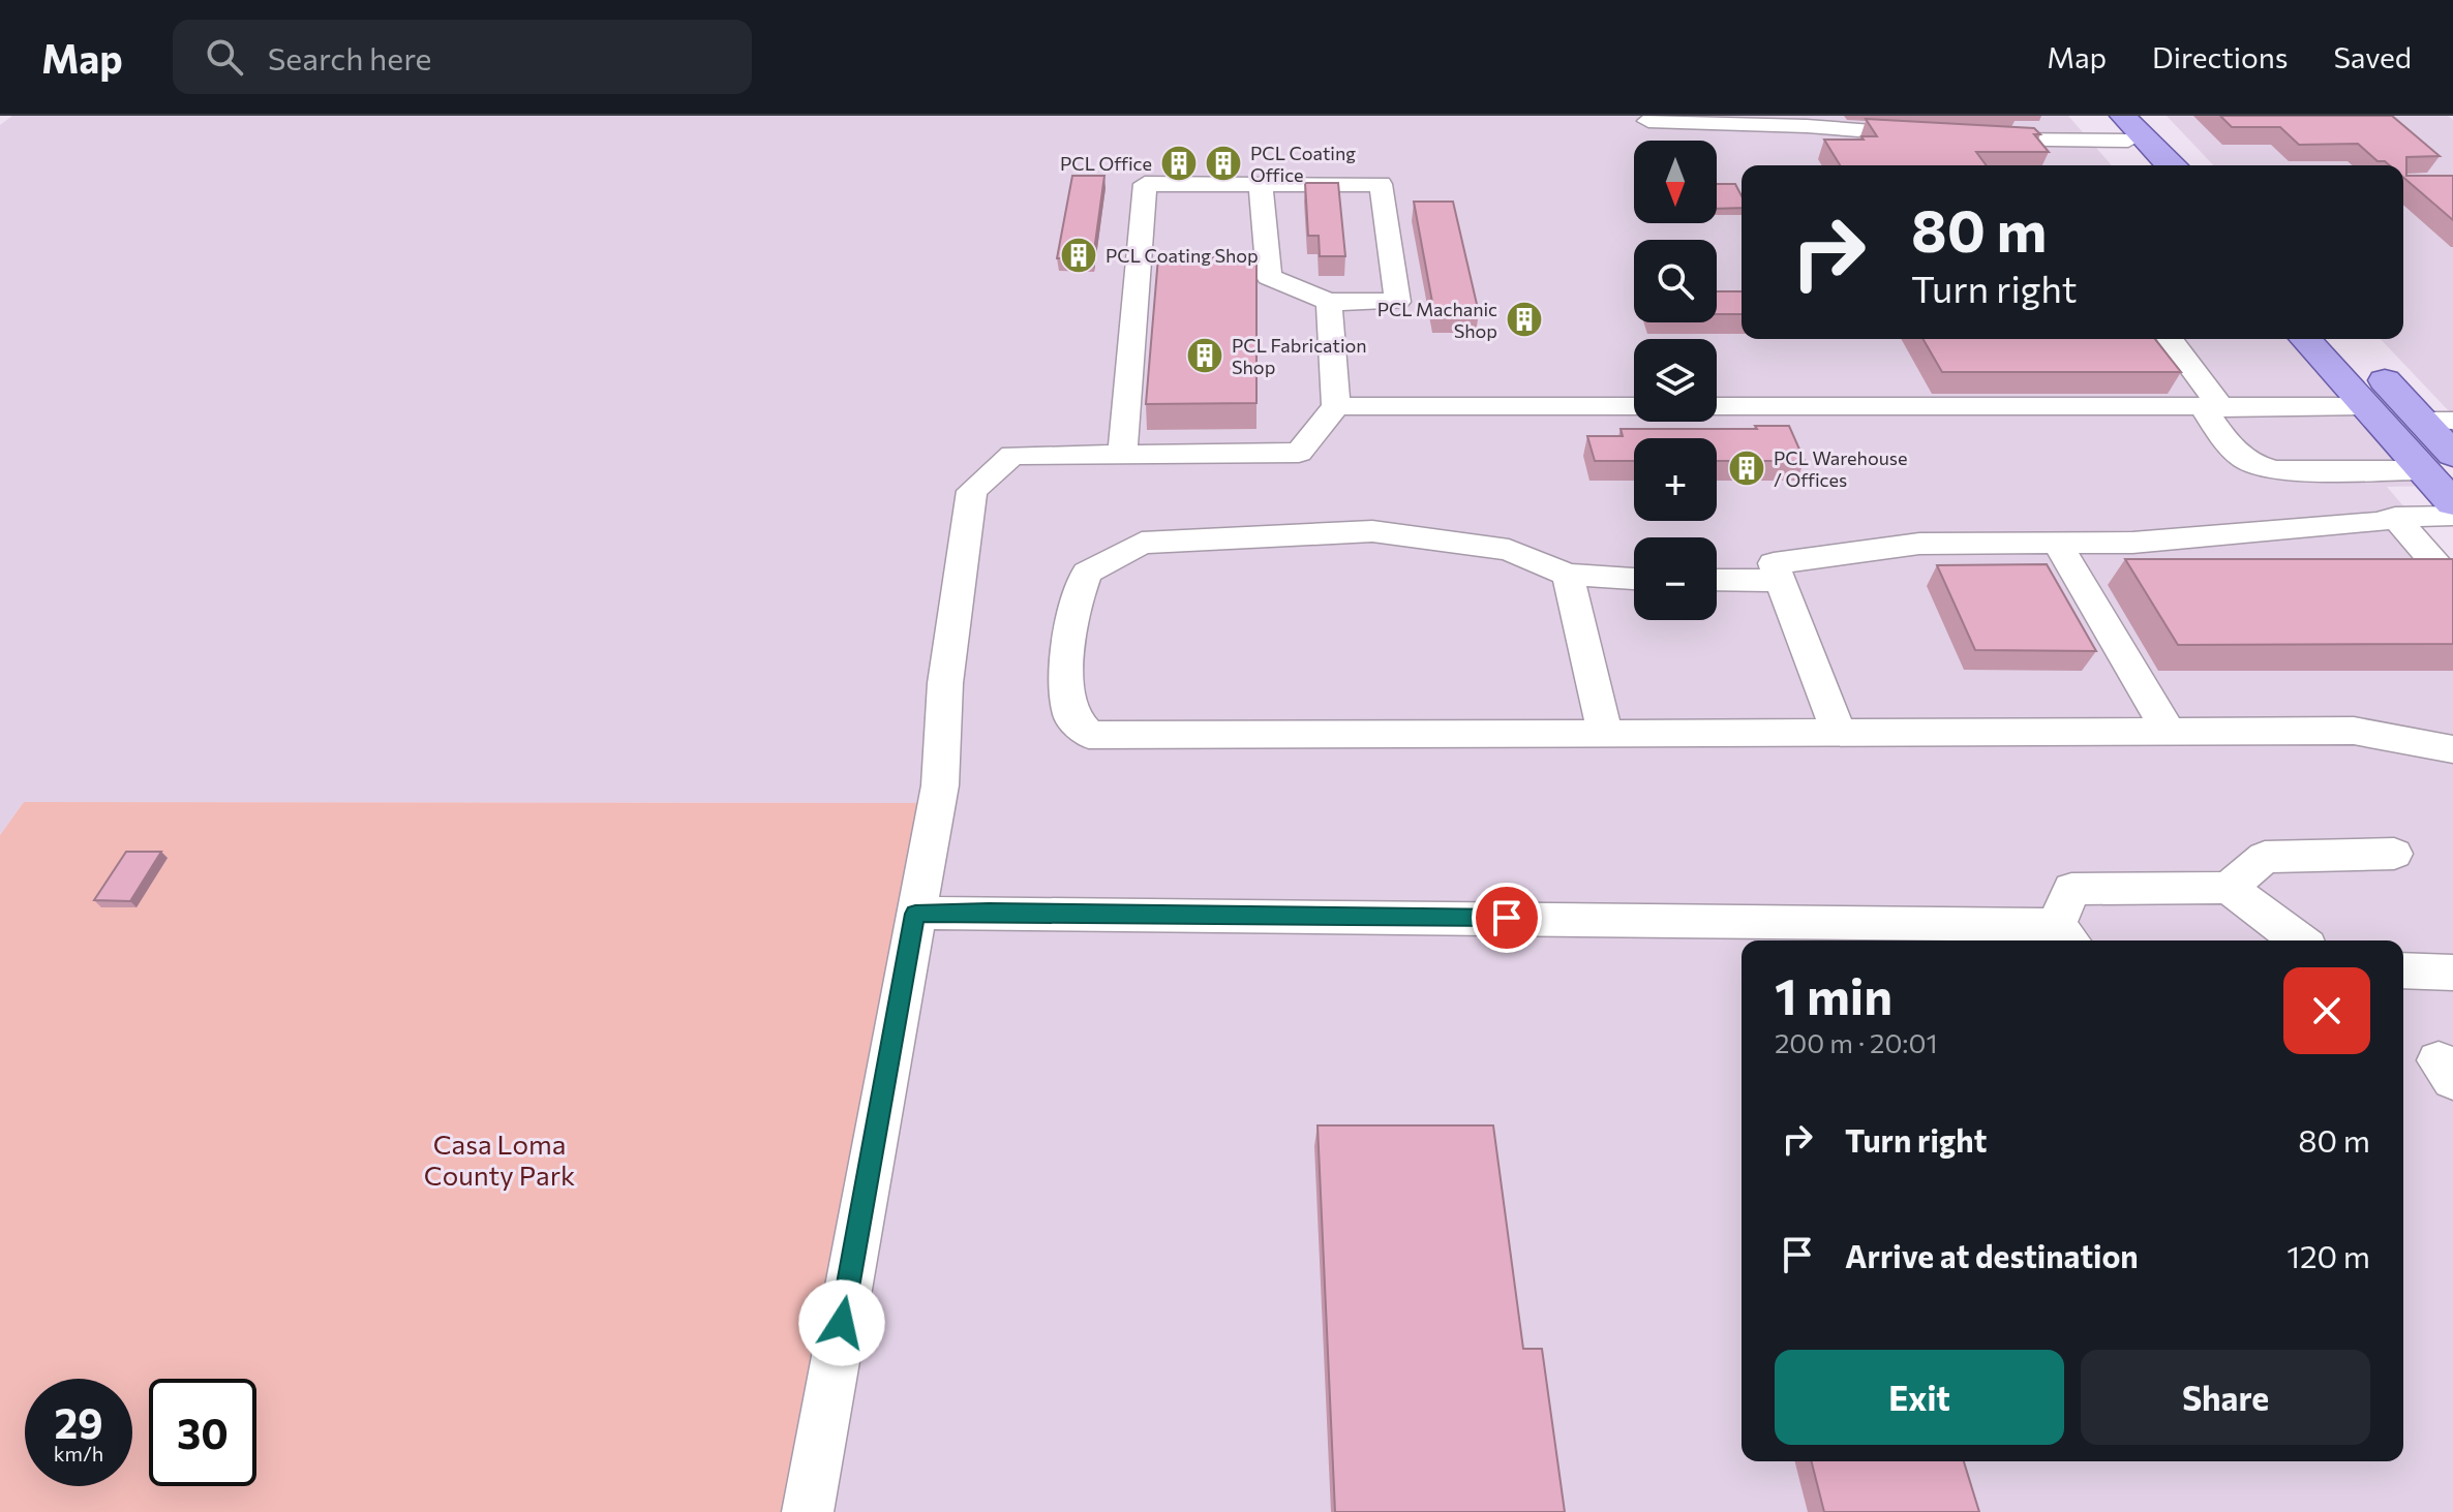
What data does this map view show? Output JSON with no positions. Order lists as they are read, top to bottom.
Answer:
{
  "parks": ["Casa Loma County Park"],
  "places": {
    "building": [
      "PCL Office",
      "PCL Coating Office",
      "PCL Coating Shop",
      "PCL Machanic Shop",
      "PCL Fabrication Shop",
      "PCL Warehouse / Offices"
    ]
  },
  "north": "bottom",
  "page": {
    "header": "Map",
    "search": "Search here",
    "nav": ["Map", "Directions", "Saved"],
    "map_buttons": ["+", "−"],
    "turn": ["80 m", "Turn right"],
    "heading": ["1 min", "200 m · 20:01"],
    "list": [
      {
        "name": "Turn right",
        "value": "80 m"
      },
      {
        "name": "Arrive at destination",
        "value": "120 m"
      }
    ],
    "buttons": ["Exit", "Share"],
    "speed": "29 km/h",
    "limit": "30"
  }
}
